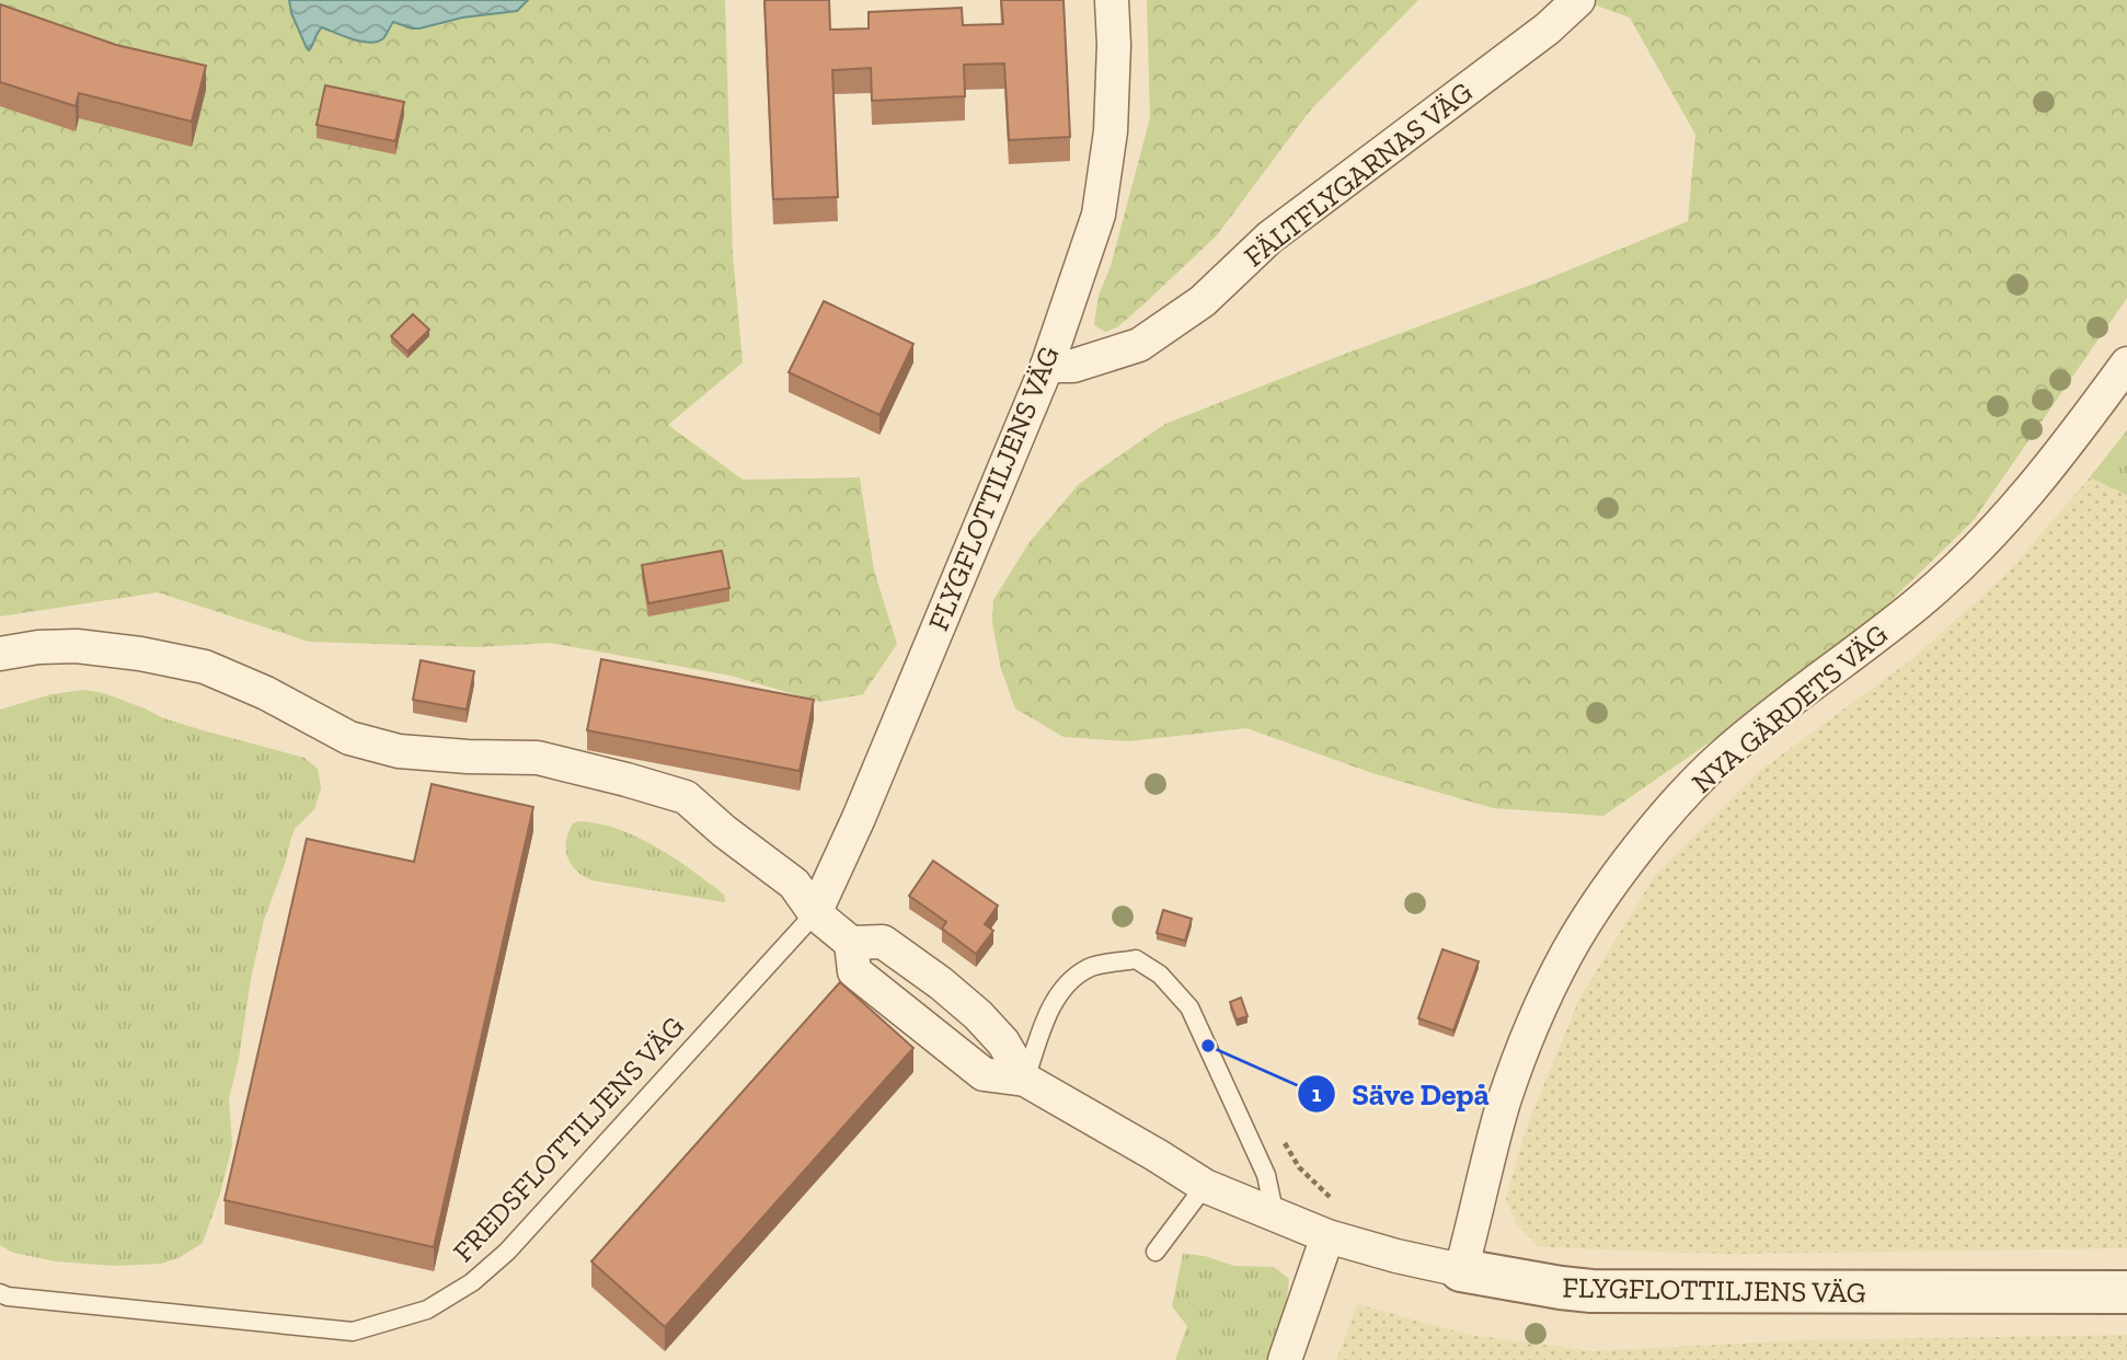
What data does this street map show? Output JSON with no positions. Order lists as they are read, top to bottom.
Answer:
{
  "streets": {
    "street": ["FÄLTFLYGARNAS VÄG", "FLYGFLOTTILJENS VÄG", "NYA GÄRDETS VÄG"],
    "lane": ["FREDSFLOTTILJENS VÄG"]
  },
  "crossings": [
    ["FÄLTFLYGARNAS VÄG", "FLYGFLOTTILJENS VÄG"],
    ["FLYGFLOTTILJENS VÄG", "NYA GÄRDETS VÄG"],
    ["FLYGFLOTTILJENS VÄG", "FREDSFLOTTILJENS VÄG"]
  ],
  "places": ["Säve Depå"]
}
